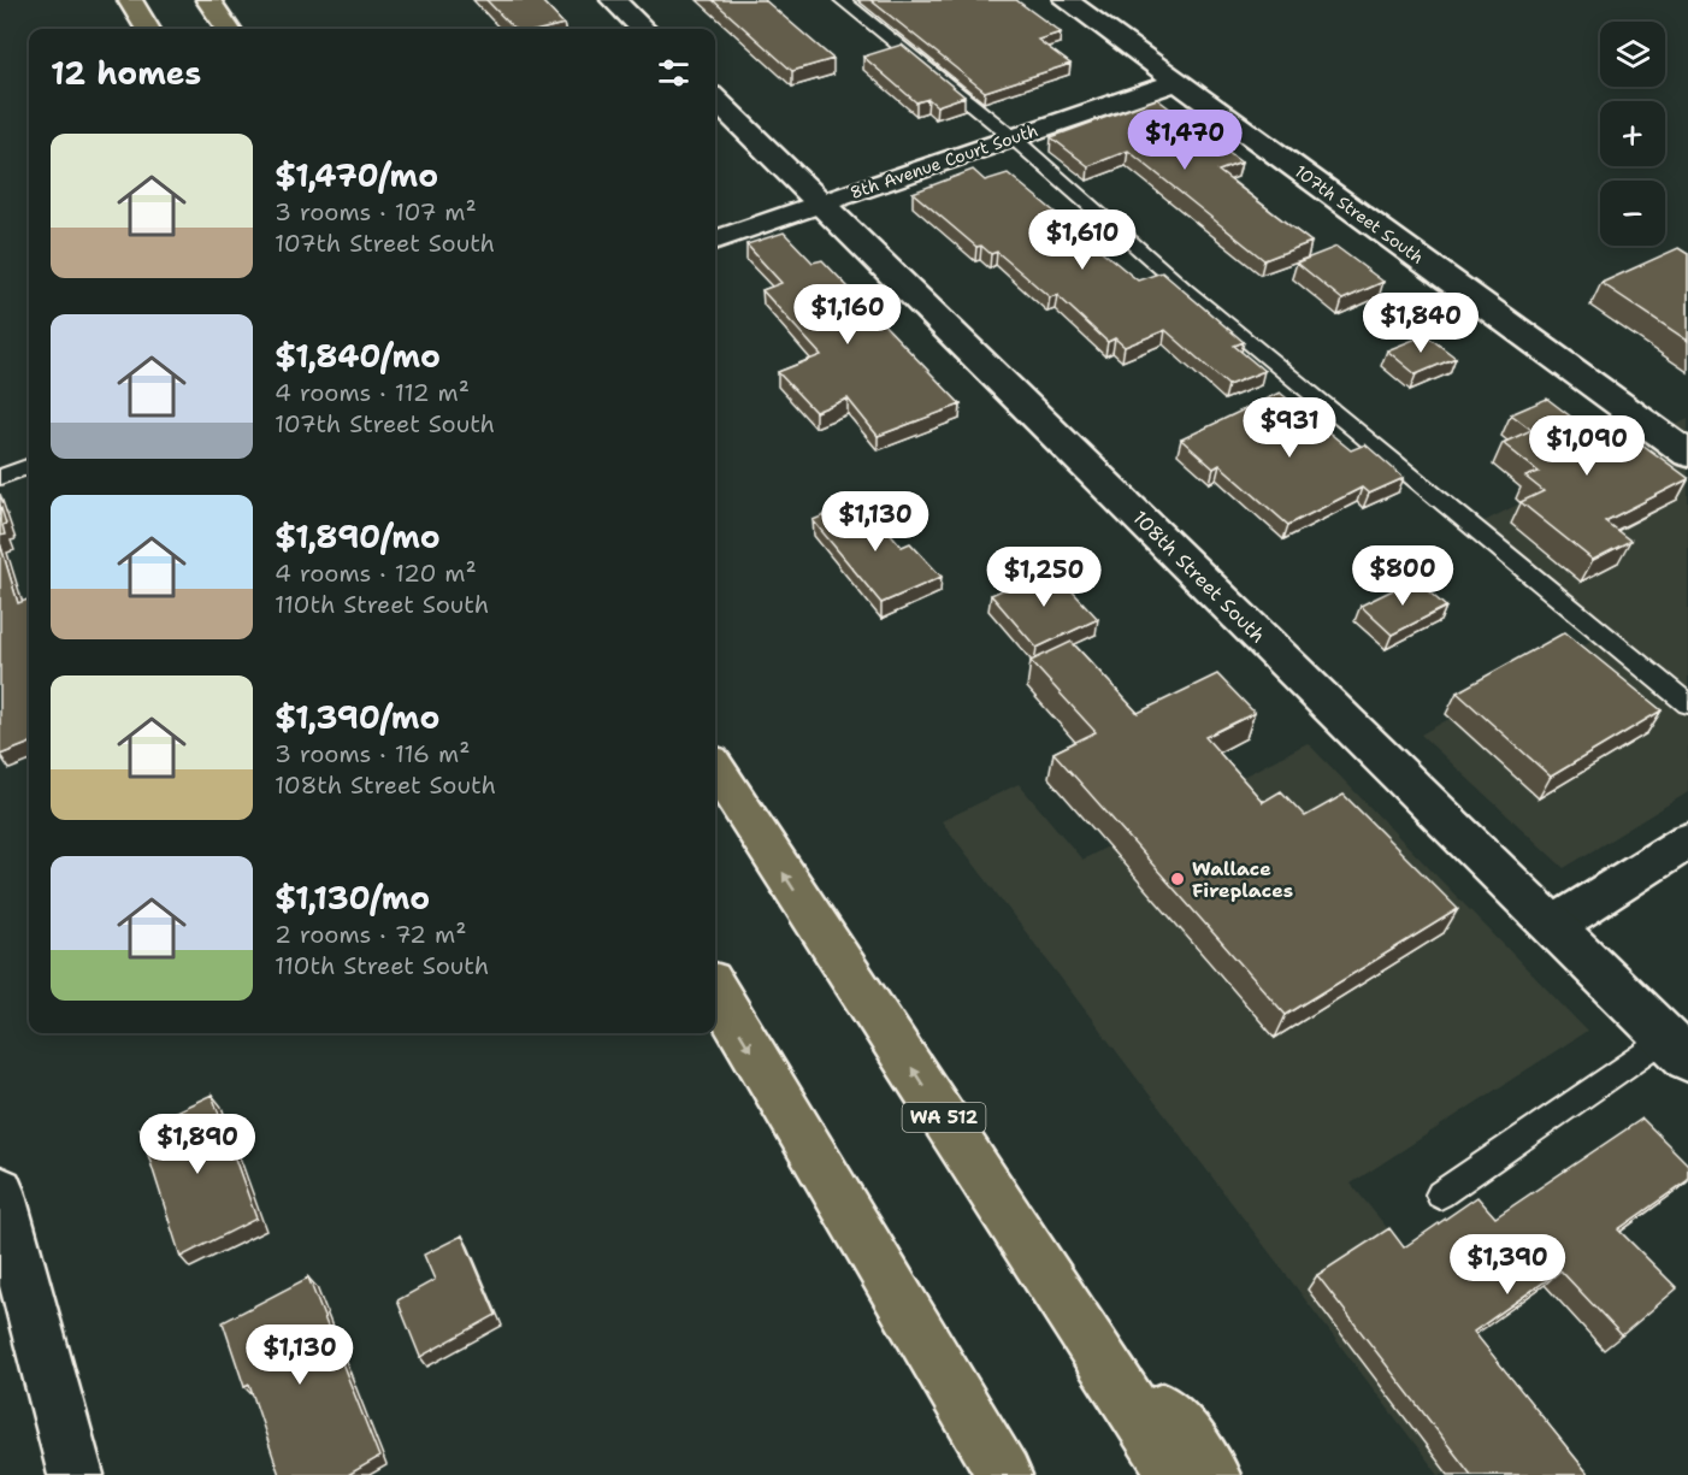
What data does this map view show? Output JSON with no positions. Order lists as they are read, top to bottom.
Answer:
{
  "streets": {
    "highway": ["WA 512"],
    "street": ["8th Avenue Court South", "107th Street South", "108th Street South"]
  },
  "crossings": [
    ["8th Avenue Court South", "107th Street South"],
    ["8th Avenue Court South", "108th Street South"]
  ],
  "places": ["Wallace Fireplaces"],
  "page": {
    "map_buttons": ["+", "−"],
    "heading": "12 homes",
    "price": [
      "$1,470",
      "$1,610",
      "$1,160",
      "$1,840",
      "$931",
      "$1,090",
      "$1,130",
      "$800",
      "$1,250",
      "$1,890",
      "$1,390",
      "$1,130"
    ],
    "list": [
      {
        "name": "$1,470/mo",
        "note": "3 rooms · 107 m² · 107th Street South"
      },
      {
        "name": "$1,840/mo",
        "note": "4 rooms · 112 m² · 107th Street South"
      },
      {
        "name": "$1,890/mo",
        "note": "4 rooms · 120 m² · 110th Street South"
      },
      {
        "name": "$1,390/mo",
        "note": "3 rooms · 116 m² · 108th Street South"
      },
      {
        "name": "$1,130/mo",
        "note": "2 rooms · 72 m² · 110th Street South"
      }
    ]
  }
}
